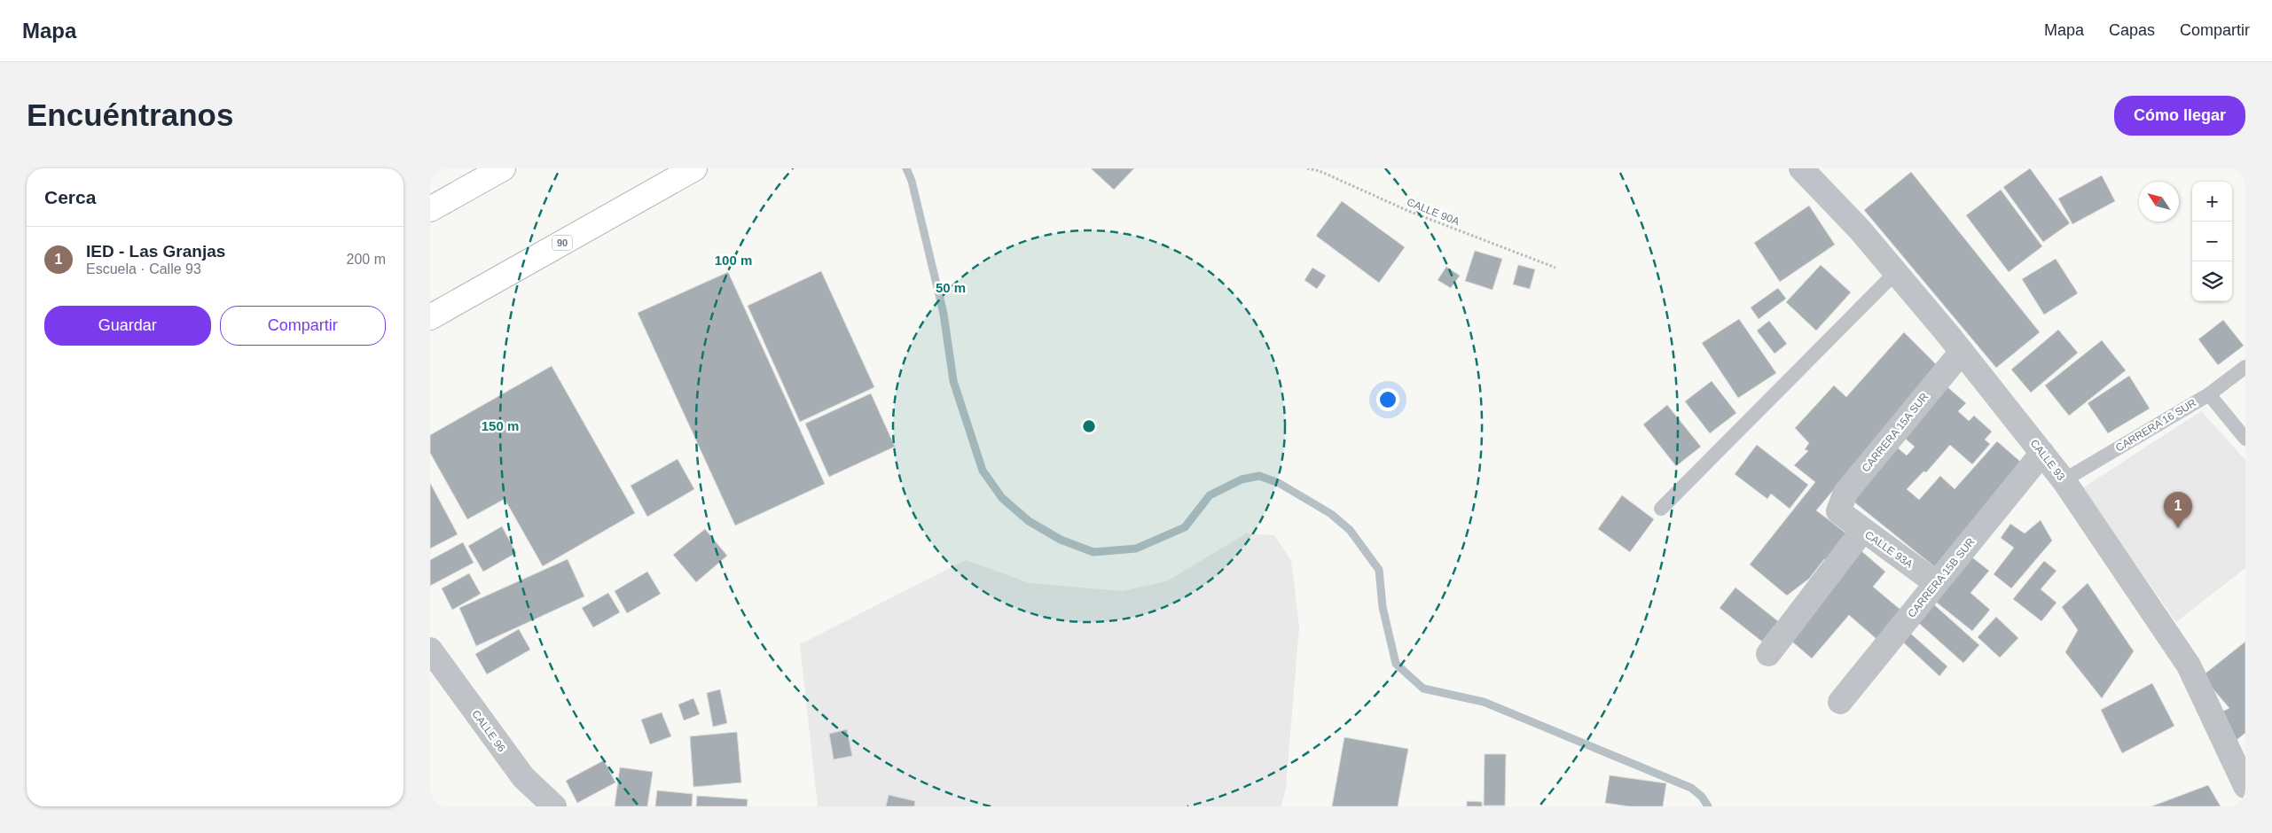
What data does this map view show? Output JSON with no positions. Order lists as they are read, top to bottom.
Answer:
{
  "streets": {
    "highway": ["90"],
    "street": [
      "CARRERA 15A SUR",
      "CALLE 93",
      "CALLE 93A",
      "CARRERA 15B SUR",
      "CALLE 96"
    ],
    "lane": ["CARRERA 16 SUR"],
    "path": ["CALLE 90A"]
  },
  "crossings": [
    ["CARRERA 16 SUR", "CALLE 93"],
    ["CARRERA 15A SUR", "CALLE 93"],
    ["CARRERA 15A SUR", "CALLE 93A"],
    ["CALLE 93", "CARRERA 15B SUR"],
    ["CALLE 93A", "CARRERA 15B SUR"]
  ],
  "north": "top left",
  "page": {
    "header": "Mapa",
    "nav": ["Mapa", "Capas", "Compartir"],
    "buttons": [
      "Cómo llegar",
      ["Guardar", "Compartir"]
    ],
    "title": "Encuéntranos",
    "heading": "Cerca",
    "map_buttons": ["+", "−"],
    "list": [
      {
        "mark": "1",
        "name": "IED - Las Granjas",
        "note": "Escuela · Calle 93",
        "value": "200 m"
      }
    ],
    "pins": "1"
  },
  "rings": ["100 m", "50 m", "150 m"]
}
